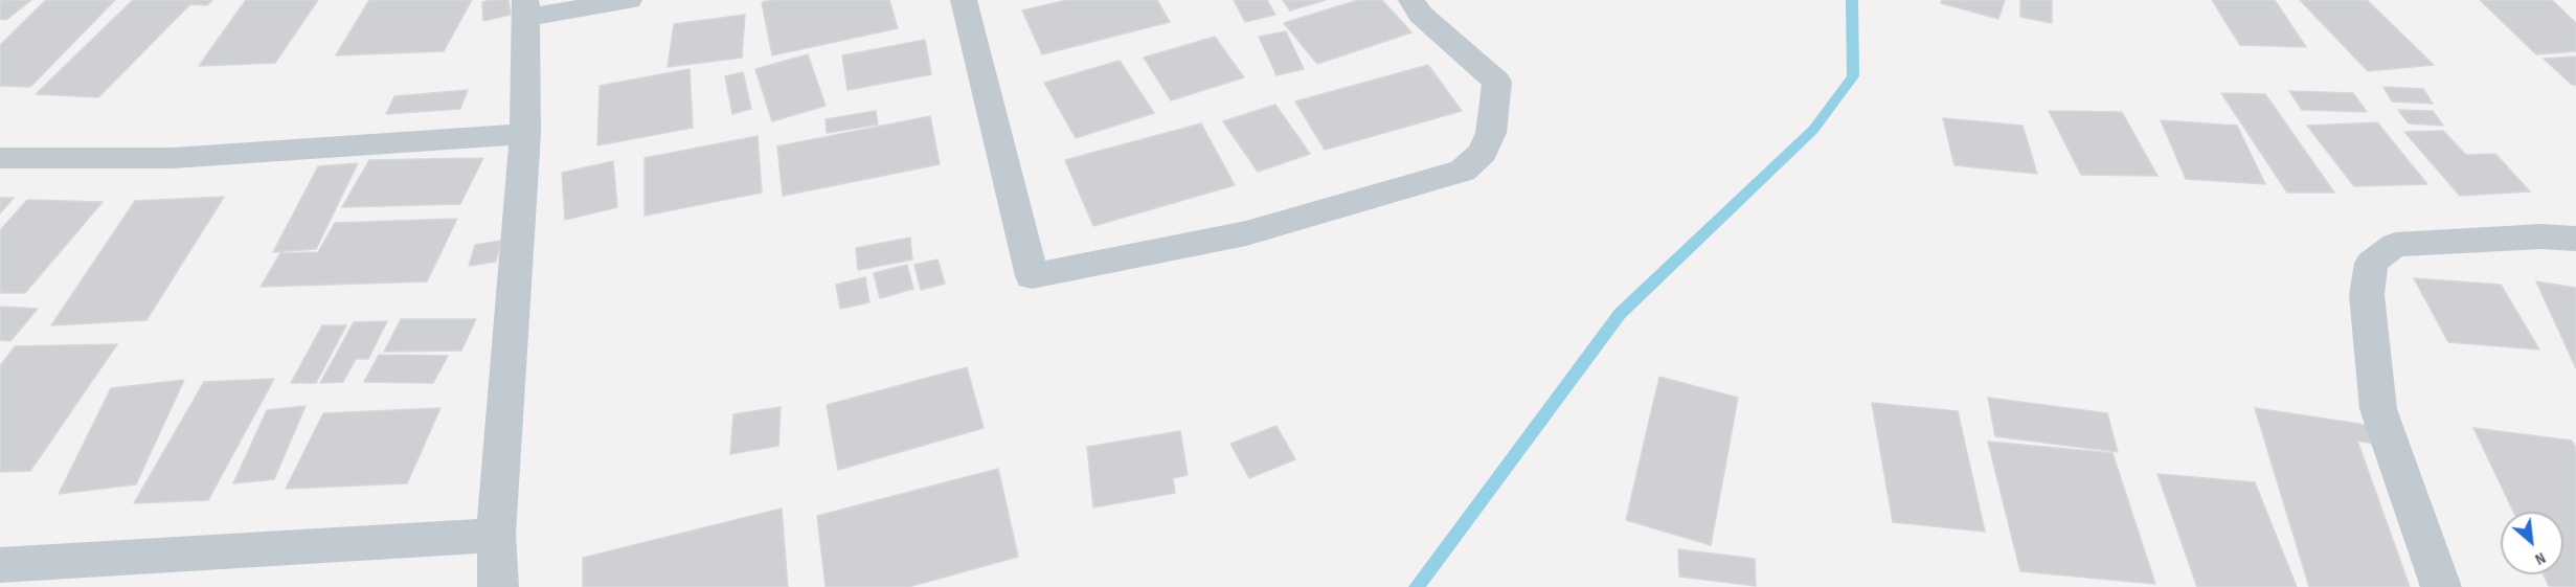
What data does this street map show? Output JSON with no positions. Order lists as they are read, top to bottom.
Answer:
{
  "north": "bottom right"
}
